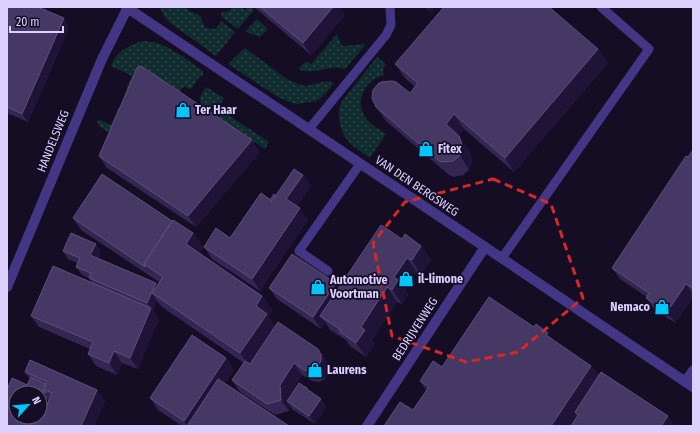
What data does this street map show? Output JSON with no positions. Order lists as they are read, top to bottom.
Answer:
{
  "streets": {
    "street": ["HANDELSWEG", "VAN DEN BERGSWEG", "BEDRIJVENWEG"]
  },
  "crossings": [
    ["HANDELSWEG", "VAN DEN BERGSWEG"],
    ["VAN DEN BERGSWEG", "BEDRIJVENWEG"]
  ],
  "places": {
    "shop": [
      "Ter Haar",
      "Fitex",
      "il-limone",
      "Automotive Voortman",
      "Nemaco",
      "Laurens"
    ]
  },
  "scale_bar": "20 m",
  "north": "top right"
}
